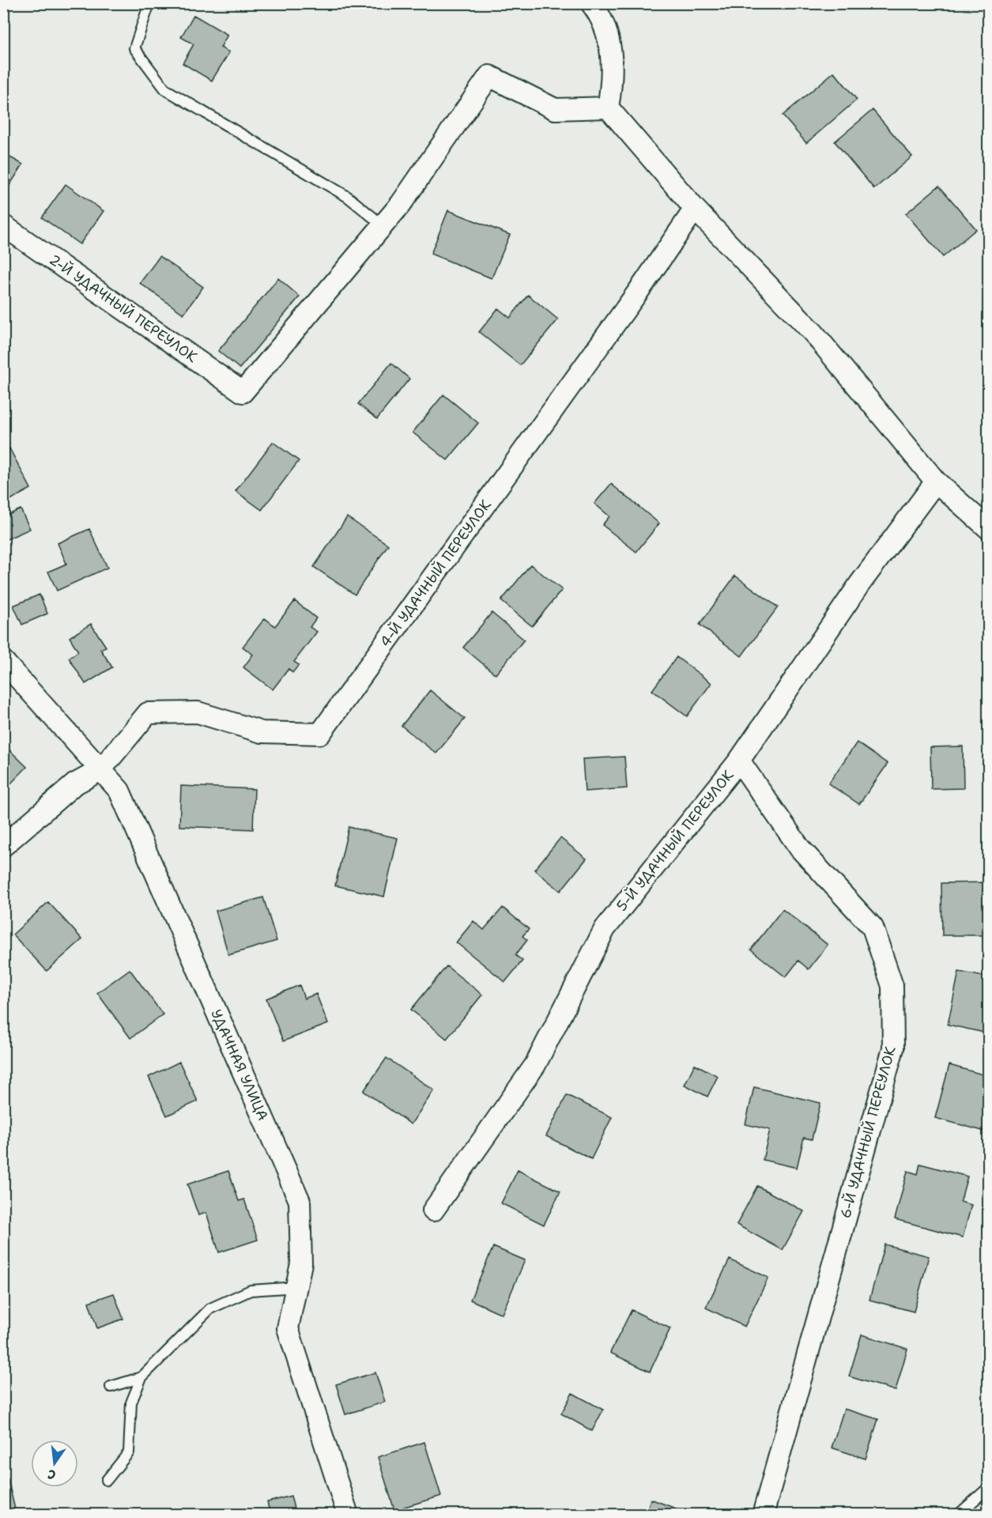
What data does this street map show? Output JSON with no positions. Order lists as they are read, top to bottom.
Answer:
{
  "streets": {
    "street": [
      "2-Й УДАЧНЫЙ ПЕРЕУЛОК",
      "4-Й УДАЧНЫЙ ПЕРЕУЛОК",
      "5-Й УДАЧНЫЙ ПЕРЕУЛОК",
      "УДАЧНАЯ УЛИЦА",
      "6-Й УДАЧНЫЙ ПЕРЕУЛОК"
    ]
  },
  "crossings": [
    ["4-Й УДАЧНЫЙ ПЕРЕУЛОК", "УДАЧНАЯ УЛИЦА"],
    ["5-Й УДАЧНЫЙ ПЕРЕУЛОК", "6-Й УДАЧНЫЙ ПЕРЕУЛОК"]
  ],
  "north": "bottom"
}
